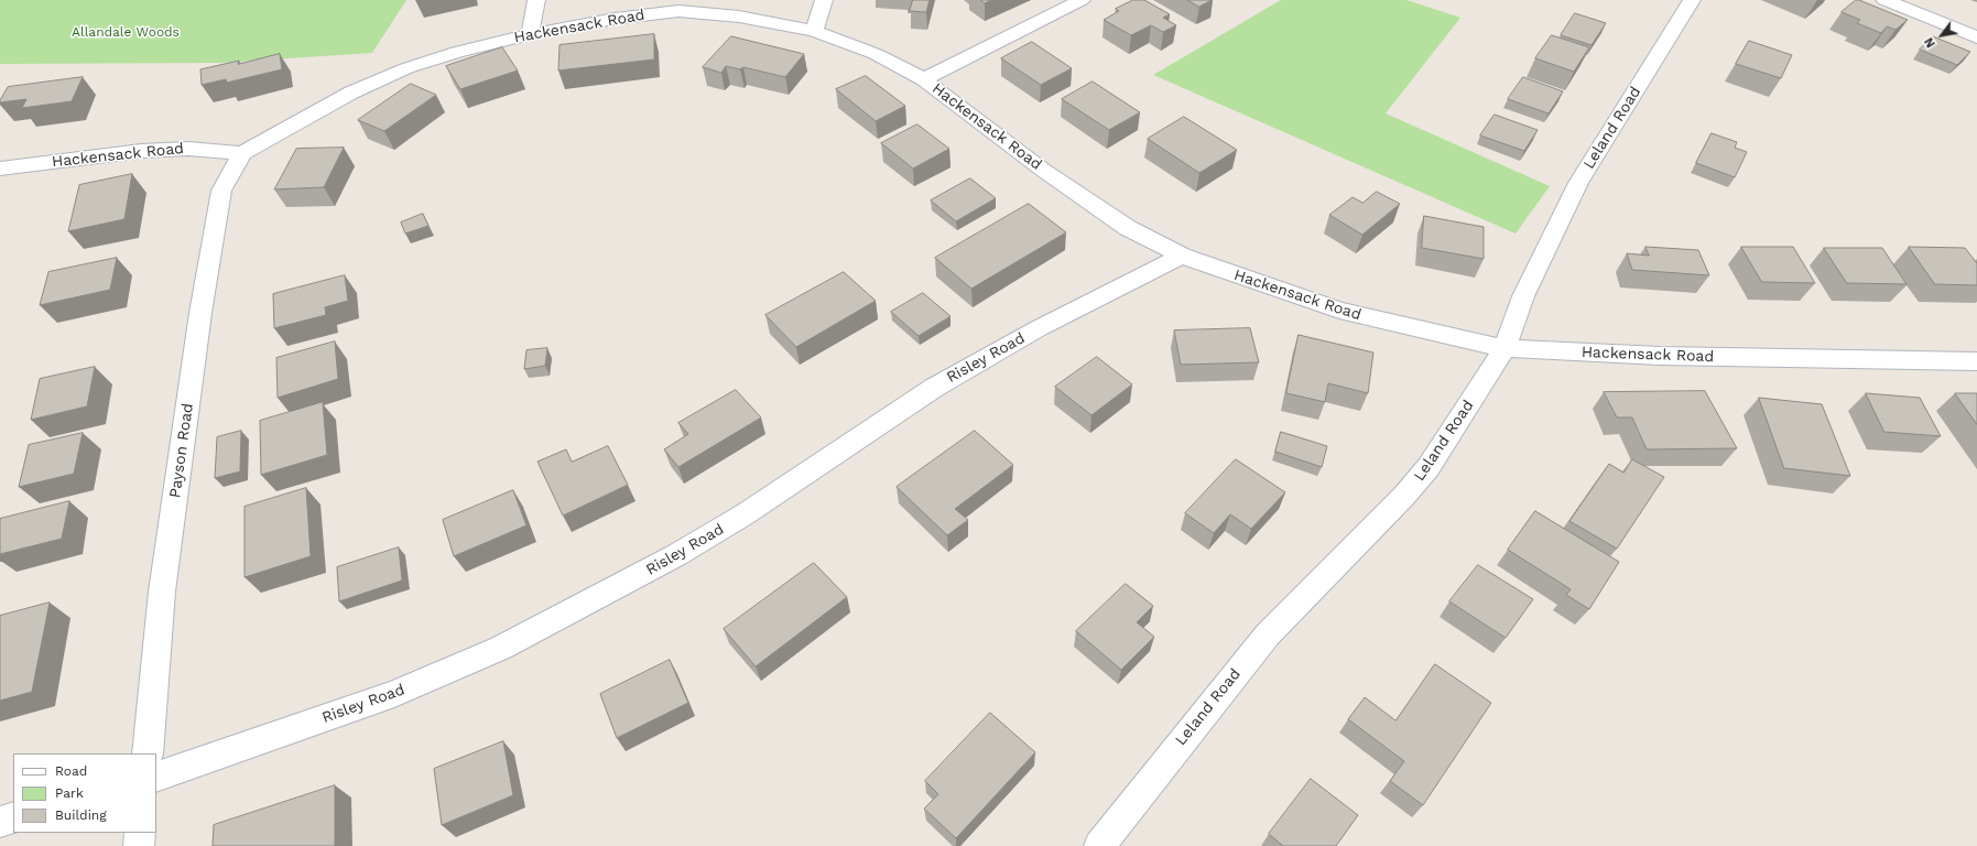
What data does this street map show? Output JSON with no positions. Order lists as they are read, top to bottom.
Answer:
{
  "streets": {
    "street": [
      "Hackensack Road",
      "Leland Road",
      "Risley Road",
      "Payson Road"
    ]
  },
  "crossings": [
    ["Hackensack Road", "Leland Road"],
    ["Hackensack Road", "Risley Road"],
    ["Hackensack Road", "Payson Road"]
  ],
  "parks": ["Allandale Woods"],
  "legend": ["Road", "Park", "Building"],
  "north": "bottom left"
}
